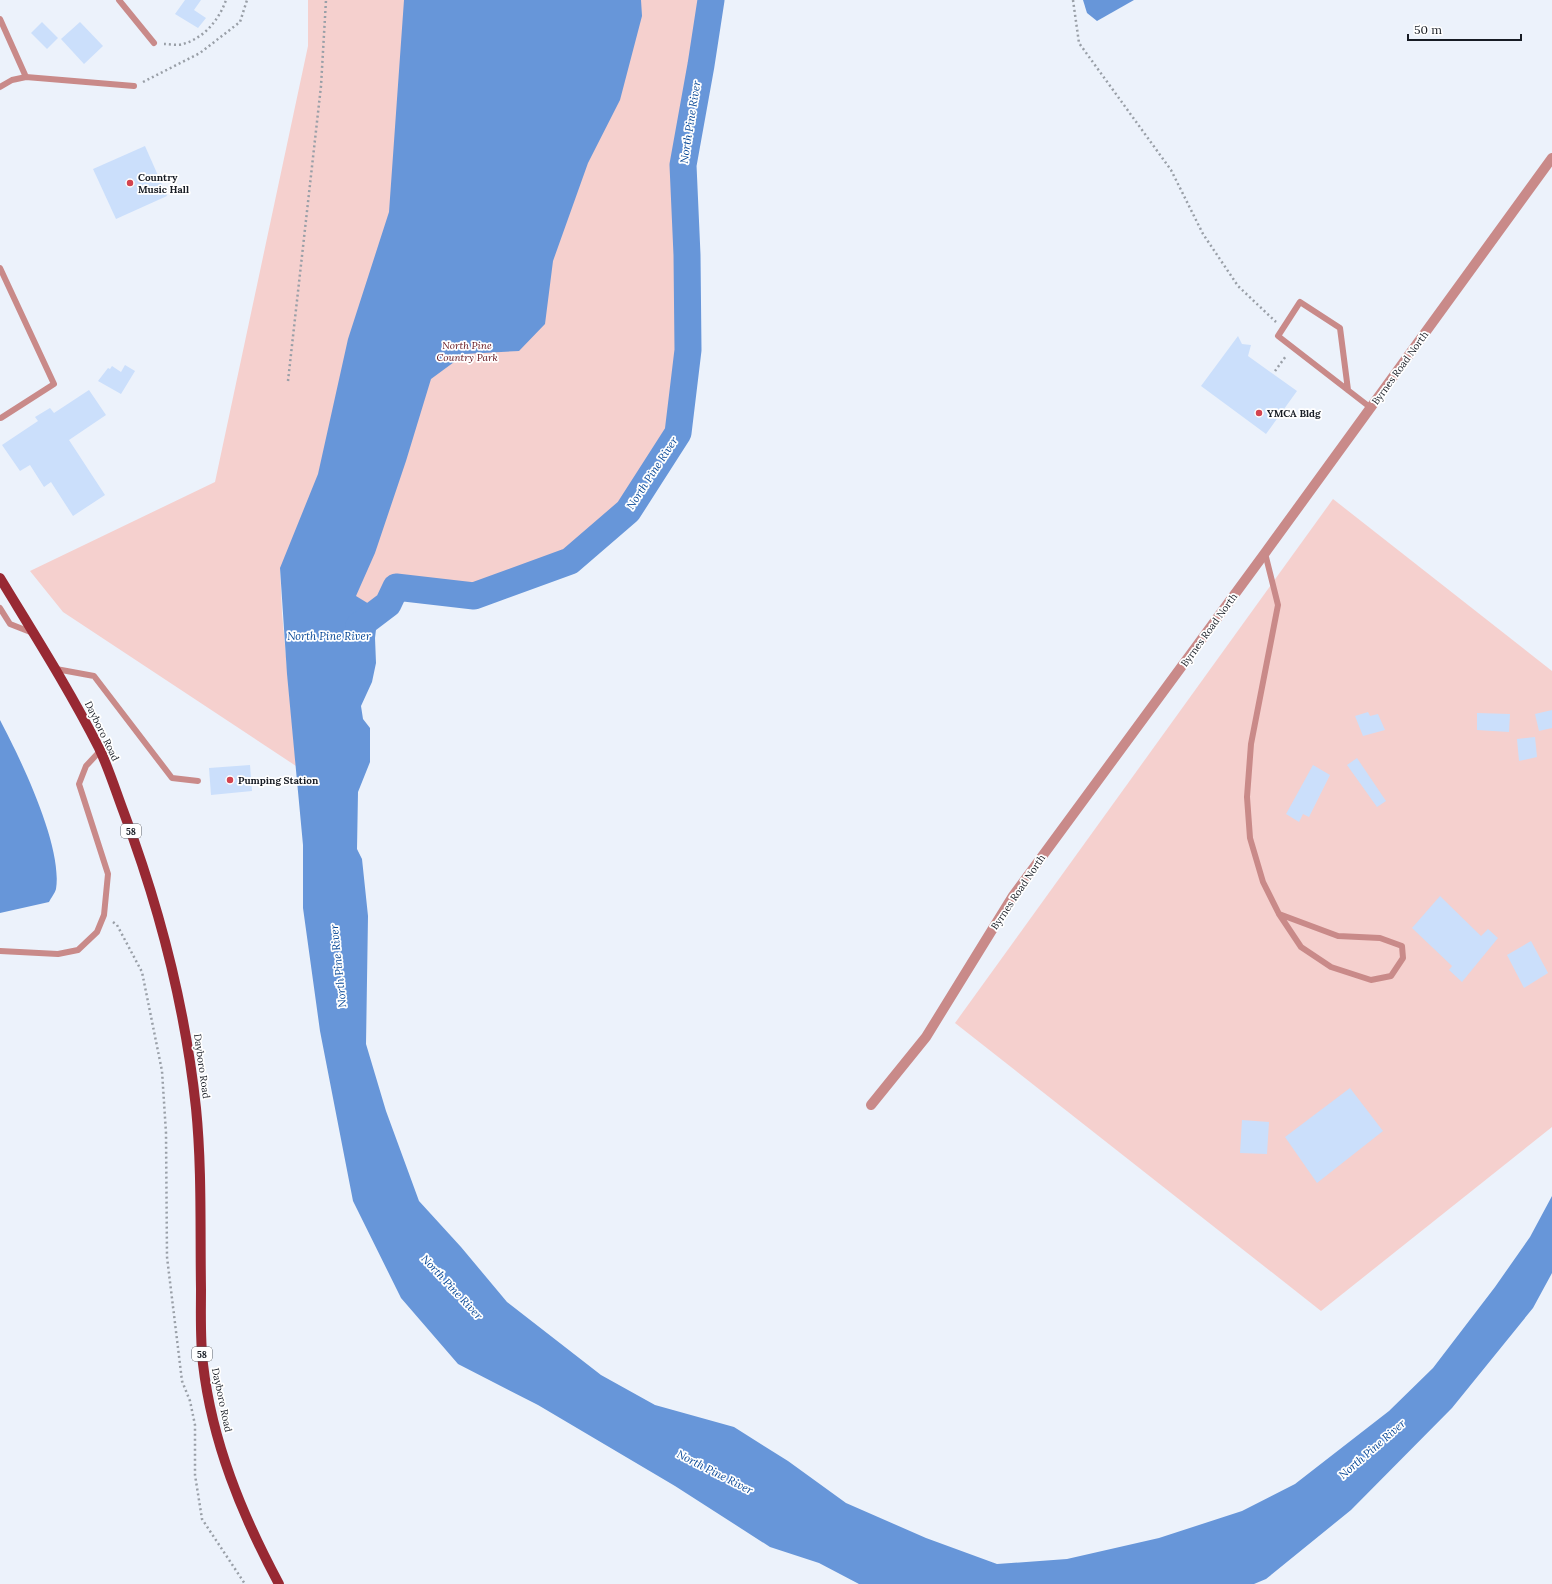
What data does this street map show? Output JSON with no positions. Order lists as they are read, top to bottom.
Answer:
{
  "streets": {
    "main road": ["Dayboro Road", "58"],
    "street": ["Byrnes Road North"]
  },
  "water": ["North Pine River"],
  "parks": ["North Pine Country Park"],
  "places": ["Country Music Hall", "YMCA Bldg", "Pumping Station"],
  "scale_bar": "50 m"
}
